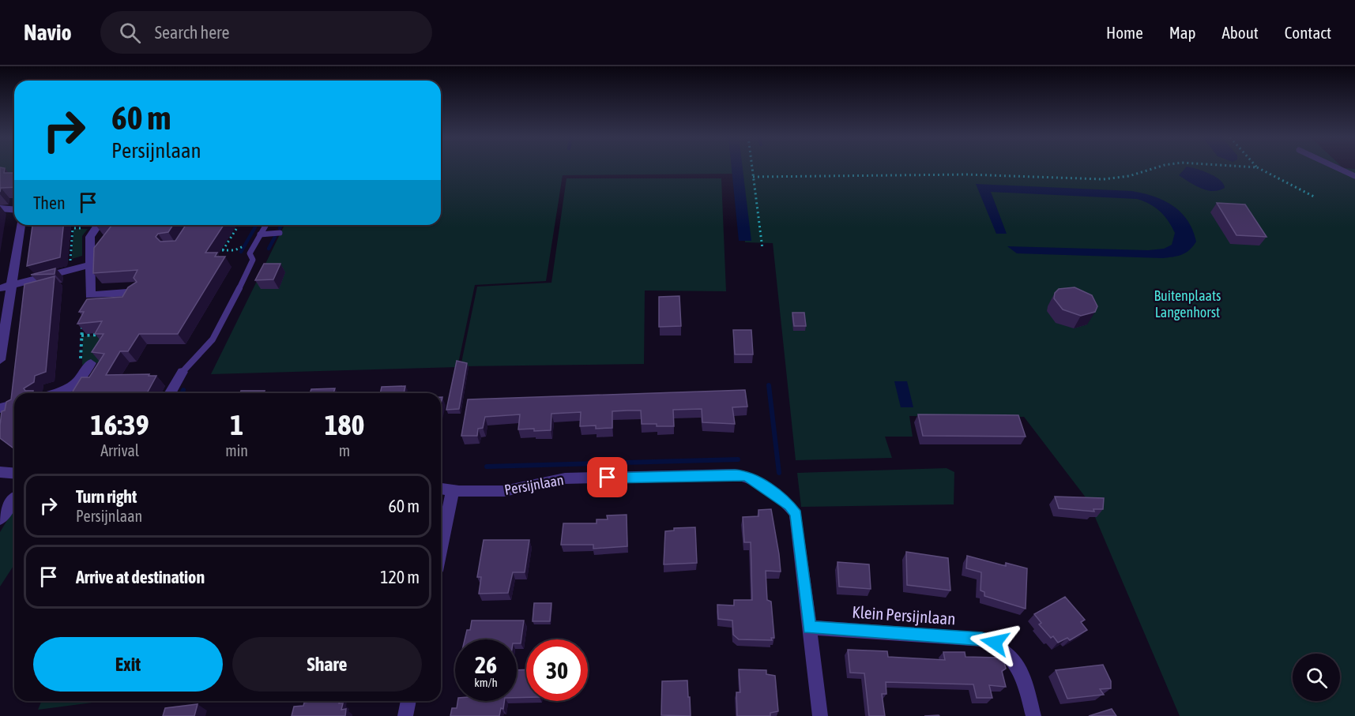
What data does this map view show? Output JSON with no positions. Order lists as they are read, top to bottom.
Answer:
{
  "streets": {
    "street": ["Persijnlaan", "Klein Persijnlaan"]
  },
  "crossings": [
    ["Persijnlaan", "Klein Persijnlaan"]
  ],
  "parks": ["Buitenplaats Langenhorst"],
  "page": {
    "header": "Navio",
    "search": "Search here",
    "nav": [
      "Home",
      "Map",
      "About",
      "Contact"
    ],
    "turn": ["60 m", "Persijnlaan"],
    "then": "Then",
    "eta": [
      "16:39",
      "Arrival",
      "1",
      "min",
      "180",
      "m"
    ],
    "list": [
      {
        "name": "Turn right",
        "note": "Persijnlaan",
        "value": "60 m"
      },
      {
        "name": "Arrive at destination",
        "value": "120 m"
      }
    ],
    "buttons": ["Exit", "Share"],
    "speed": "26 km/h",
    "limit": "30"
  }
}
